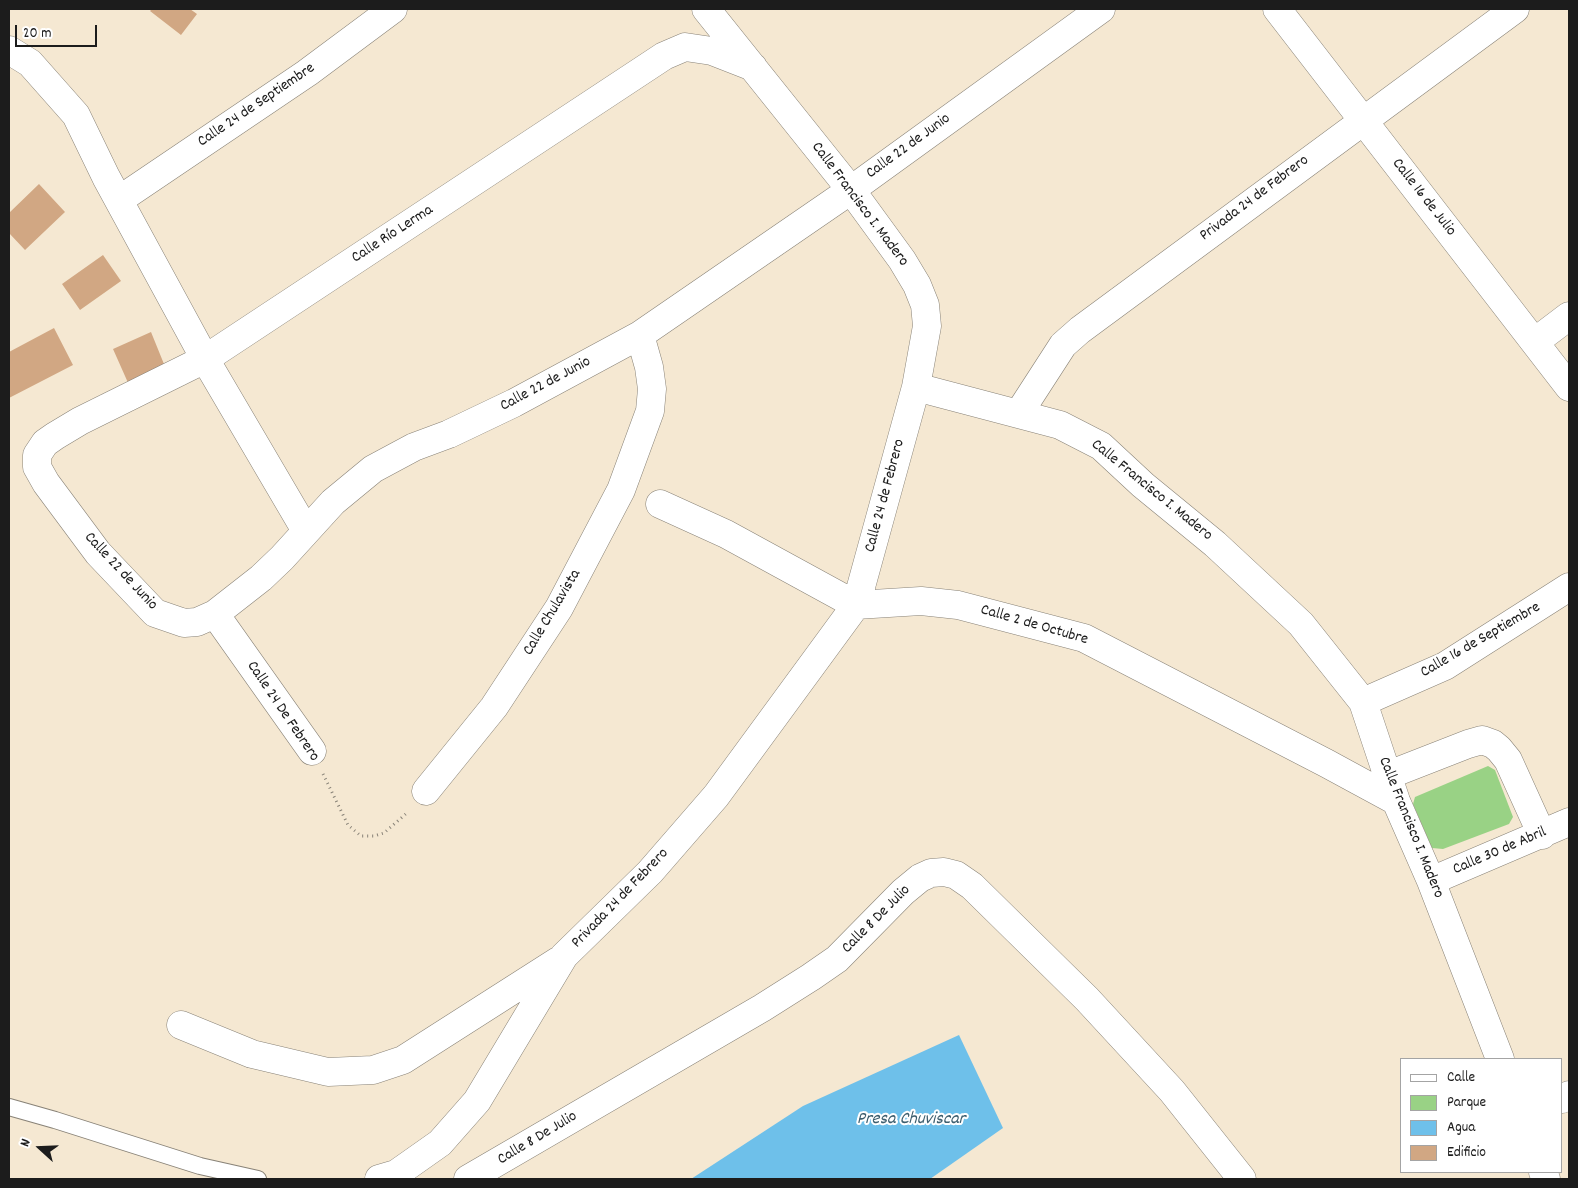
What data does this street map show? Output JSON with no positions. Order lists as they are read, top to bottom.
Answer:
{
  "streets": {
    "street": [
      "Calle 24 de Septiembre",
      "Calle 22 de Junio",
      "Calle 16 de Julio",
      "Privada 24 de Febrero",
      "Calle Francisco I. Madero",
      "Calle Río Lerma",
      "Calle 24 de Febrero",
      "Calle Chulavista",
      "Calle 2 de Octubre",
      "Calle 16 de Septiembre",
      "Calle 24 De Febrero",
      "Calle 30 de Abril",
      "Calle 8 De Julio"
    ]
  },
  "crossings": [
    ["Calle 22 de Junio", "Calle Francisco I. Madero"],
    ["Calle 22 de Junio", "Calle Río Lerma"],
    ["Calle 22 de Junio", "Calle Chulavista"],
    ["Calle 22 de Junio", "Calle 24 De Febrero"],
    ["Calle 16 de Julio", "Privada 24 de Febrero"],
    ["Privada 24 de Febrero", "Calle Francisco I. Madero"],
    ["Privada 24 de Febrero", "Calle 24 de Febrero"],
    ["Privada 24 de Febrero", "Calle 2 de Octubre"],
    ["Calle Francisco I. Madero", "Calle Río Lerma"],
    ["Calle Francisco I. Madero", "Calle 24 de Febrero"],
    ["Calle Francisco I. Madero", "Calle 2 de Octubre"],
    ["Calle Francisco I. Madero", "Calle 16 de Septiembre"],
    ["Calle Francisco I. Madero", "Calle 30 de Abril"],
    ["Calle 24 de Febrero", "Calle 2 de Octubre"],
    ["Calle Chulavista", "Calle 24 De Febrero"]
  ],
  "water": ["Presa Chuviscar"],
  "legend": [
    "Calle",
    "Parque",
    "Agua",
    "Edificio"
  ],
  "scale_bar": "20 m",
  "north": "left"
}
